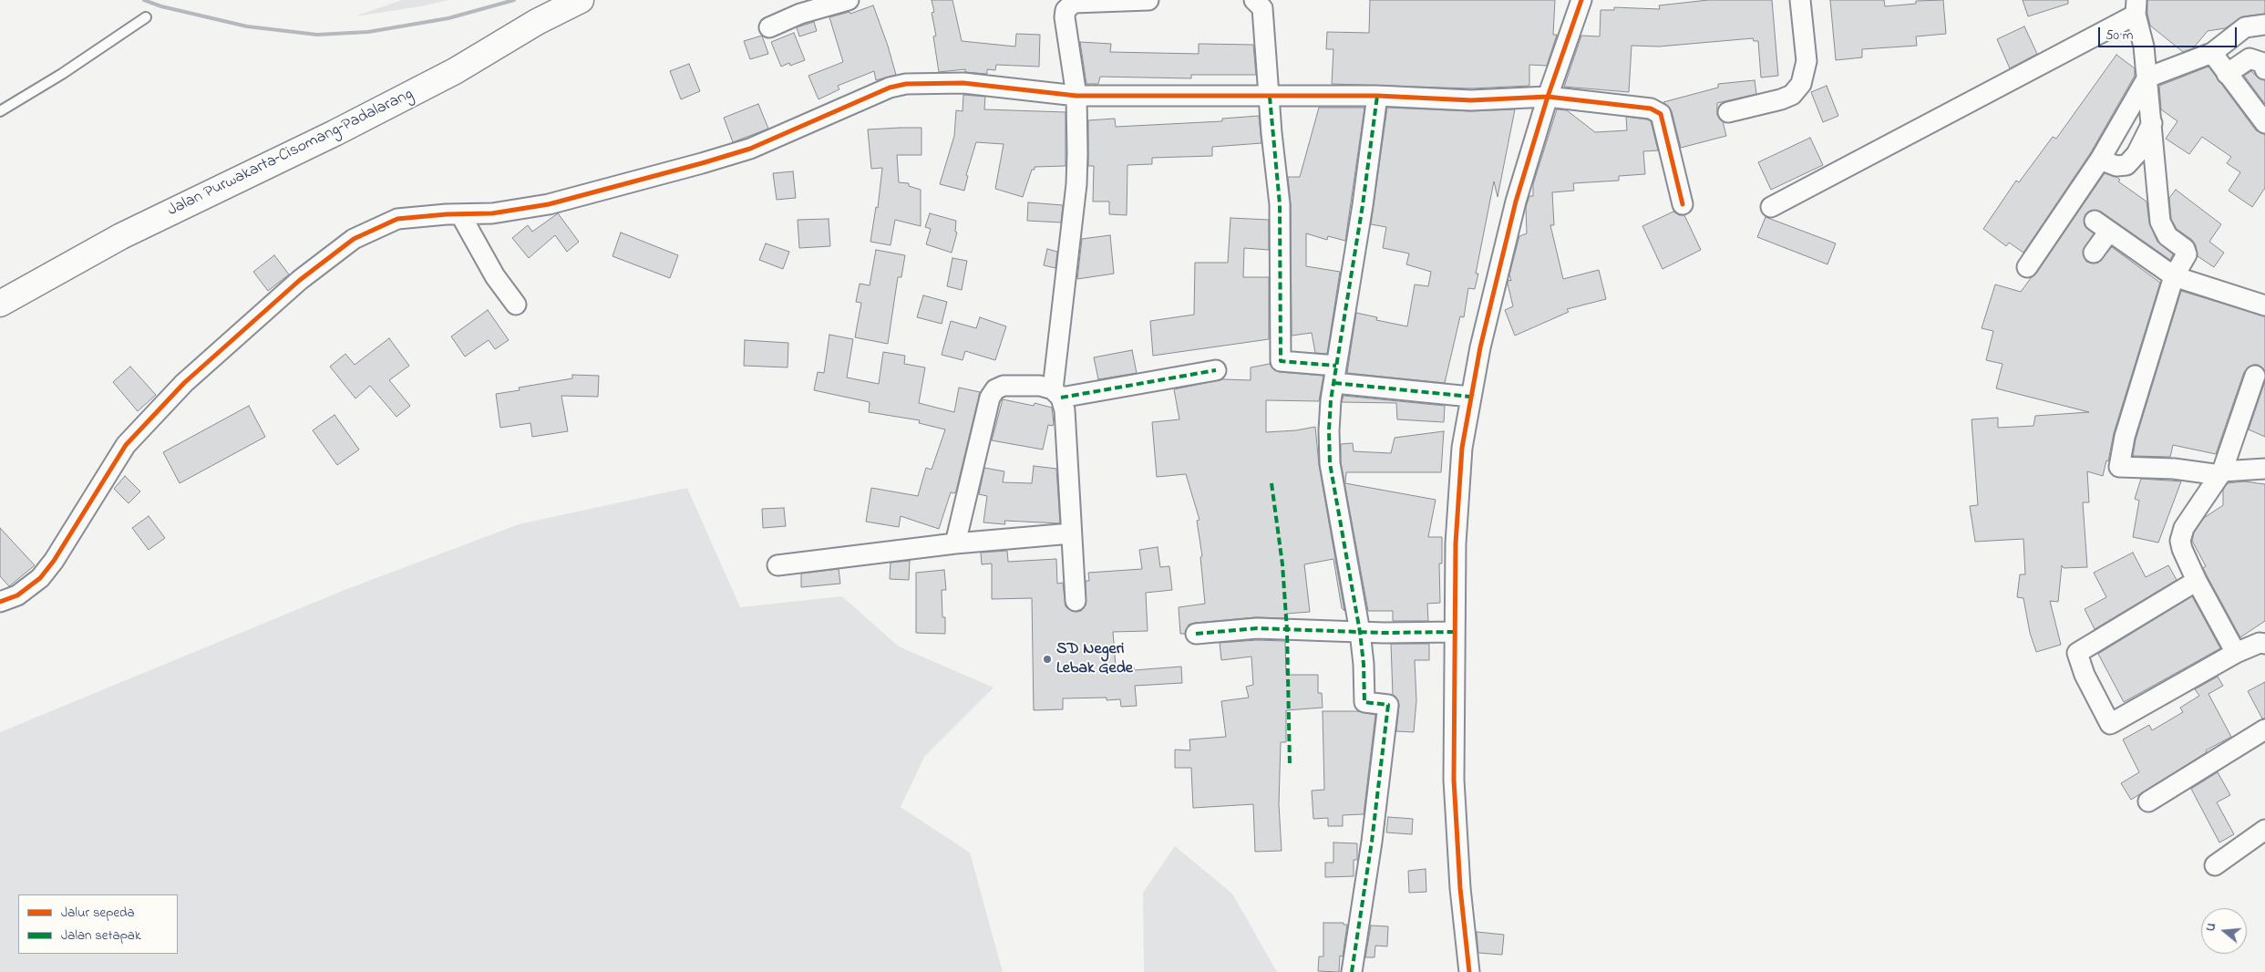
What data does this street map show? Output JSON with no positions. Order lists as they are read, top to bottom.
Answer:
{
  "streets": {
    "highway": ["Jalan Purwakarta–Cisomang–Padalarang"]
  },
  "places": ["SD Negeri Lebak Gede"],
  "legend": ["Jalur sepeda", "Jalan setapak"],
  "scale_bar": "50 m",
  "north": "left"
}
